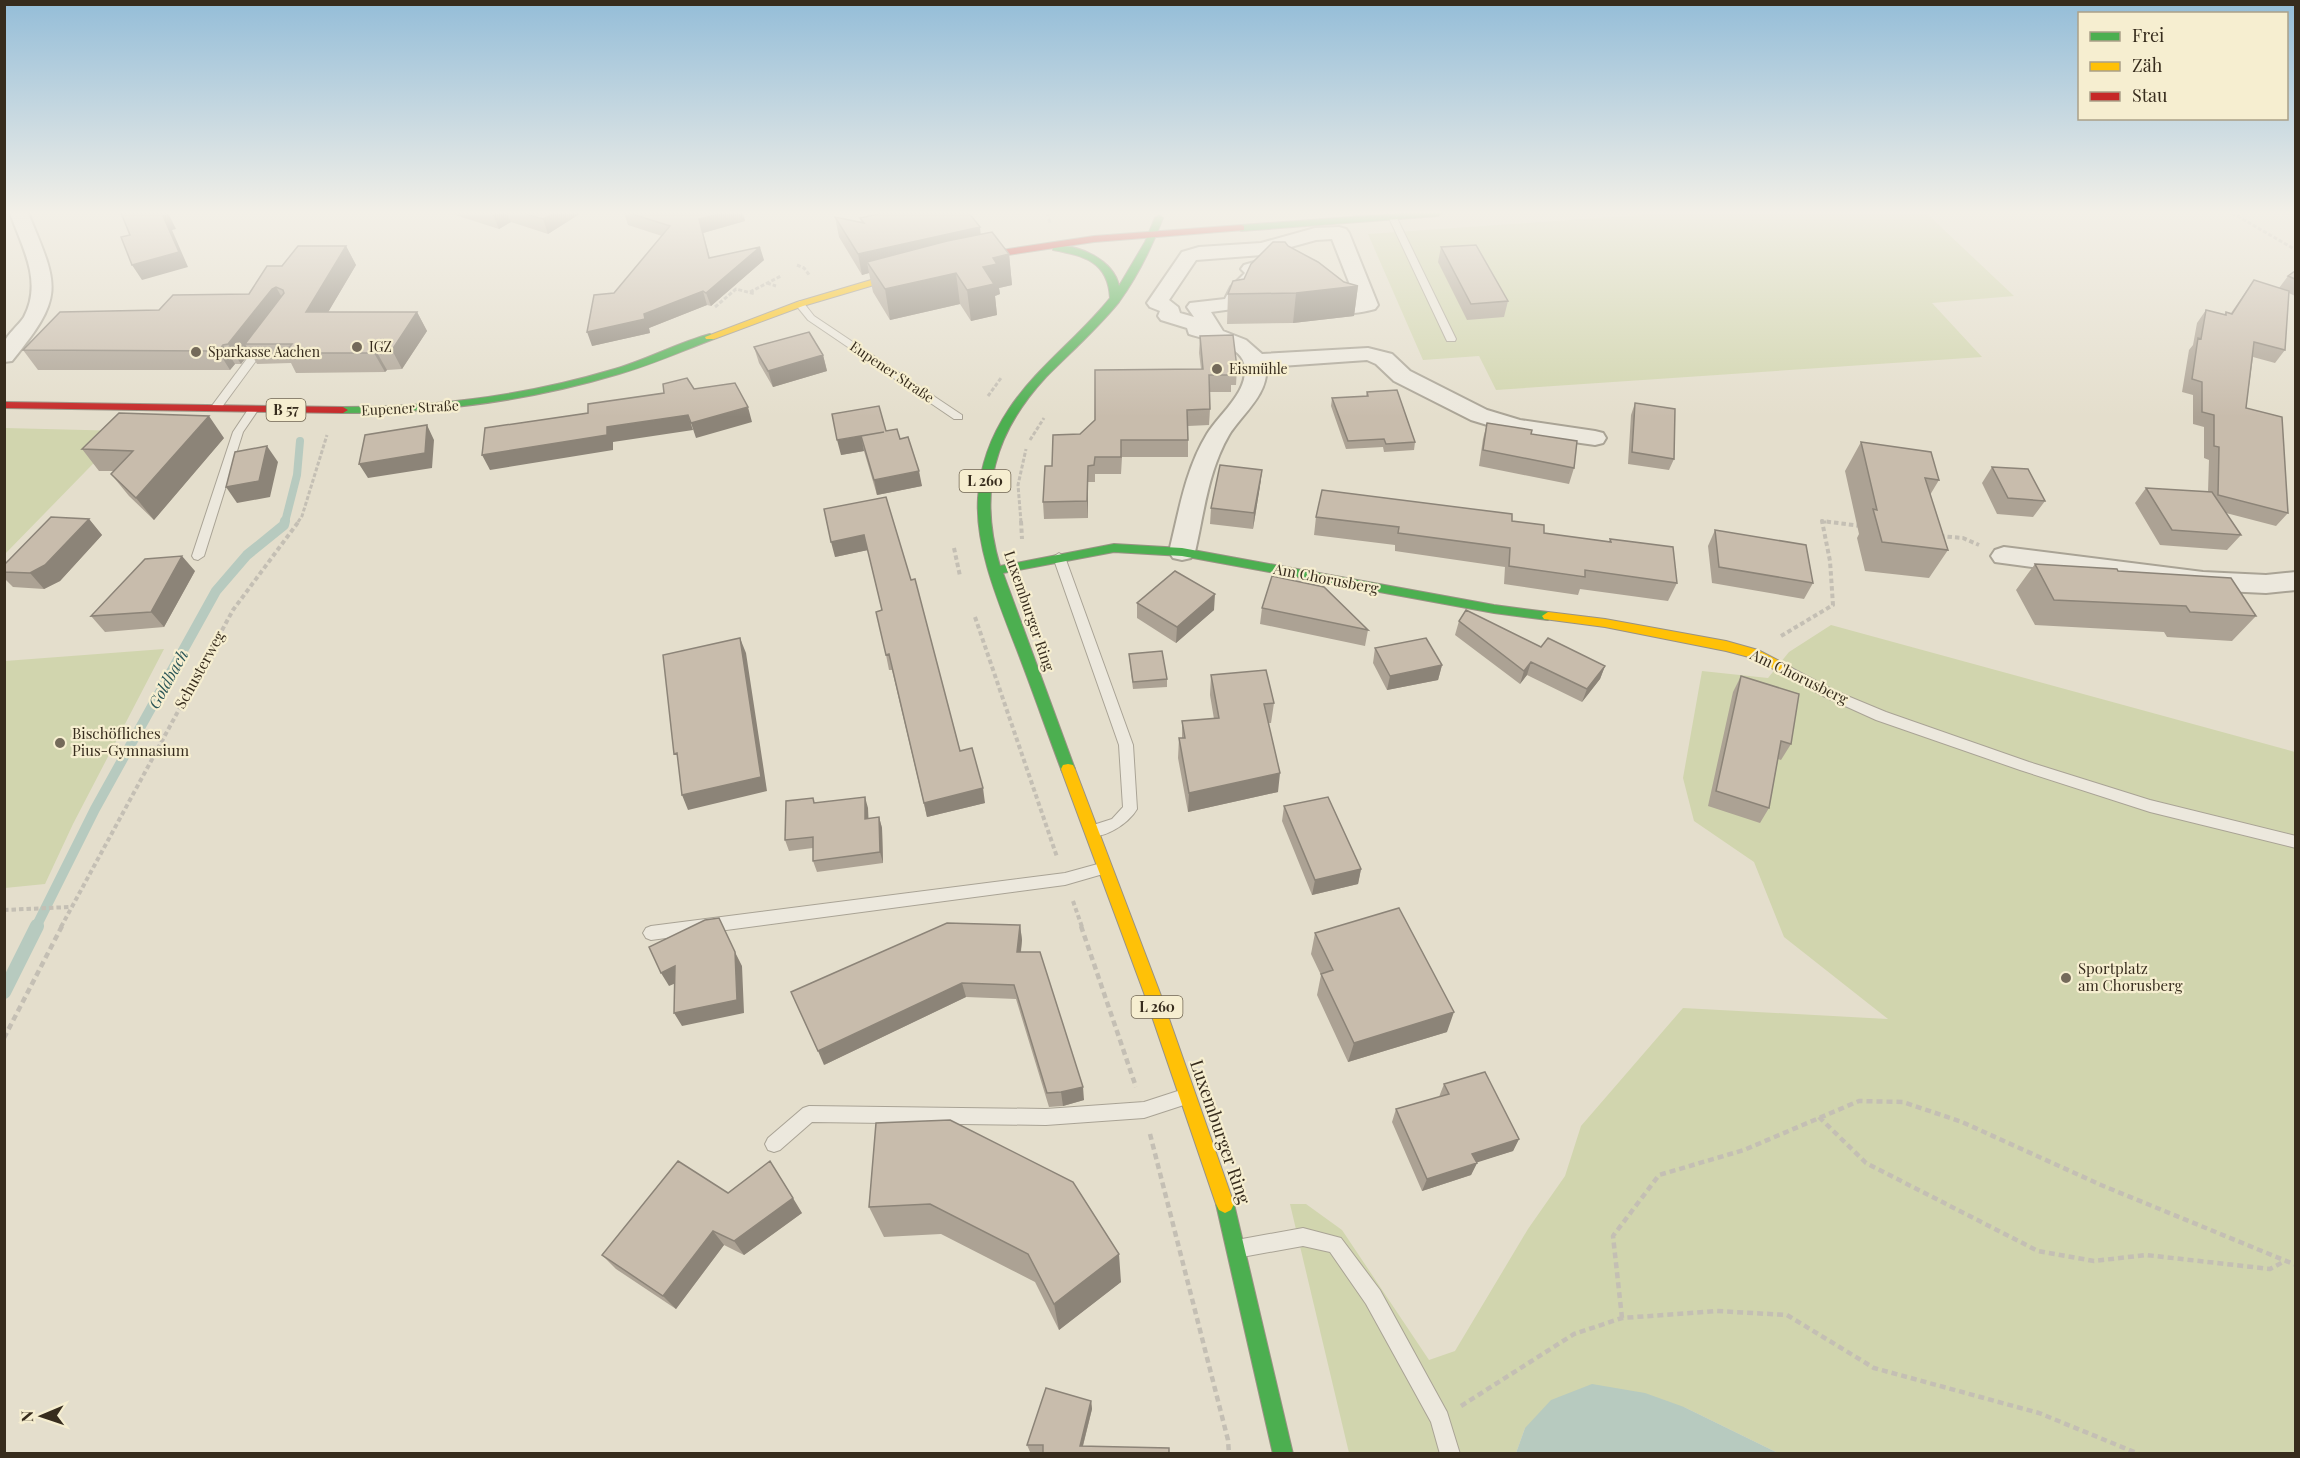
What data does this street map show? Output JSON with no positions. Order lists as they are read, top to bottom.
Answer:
{
  "streets": {
    "main road": [
      "Eupener Straße",
      "B 57",
      "L 260",
      "Am Chorusberg",
      "Luxemburger Ring"
    ],
    "path": ["Schusterweg"]
  },
  "crossings": [
    ["Am Chorusberg", "Luxemburger Ring"]
  ],
  "water": ["Goldbach"],
  "places": [
    "IGZ",
    "Sparkasse Aachen",
    "Eismühle",
    "Bischöfliches Pius-Gymnasium",
    "Sportplatz am Chorusberg"
  ],
  "legend": ["Frei", "Zäh", "Stau"],
  "north": "left"
}
